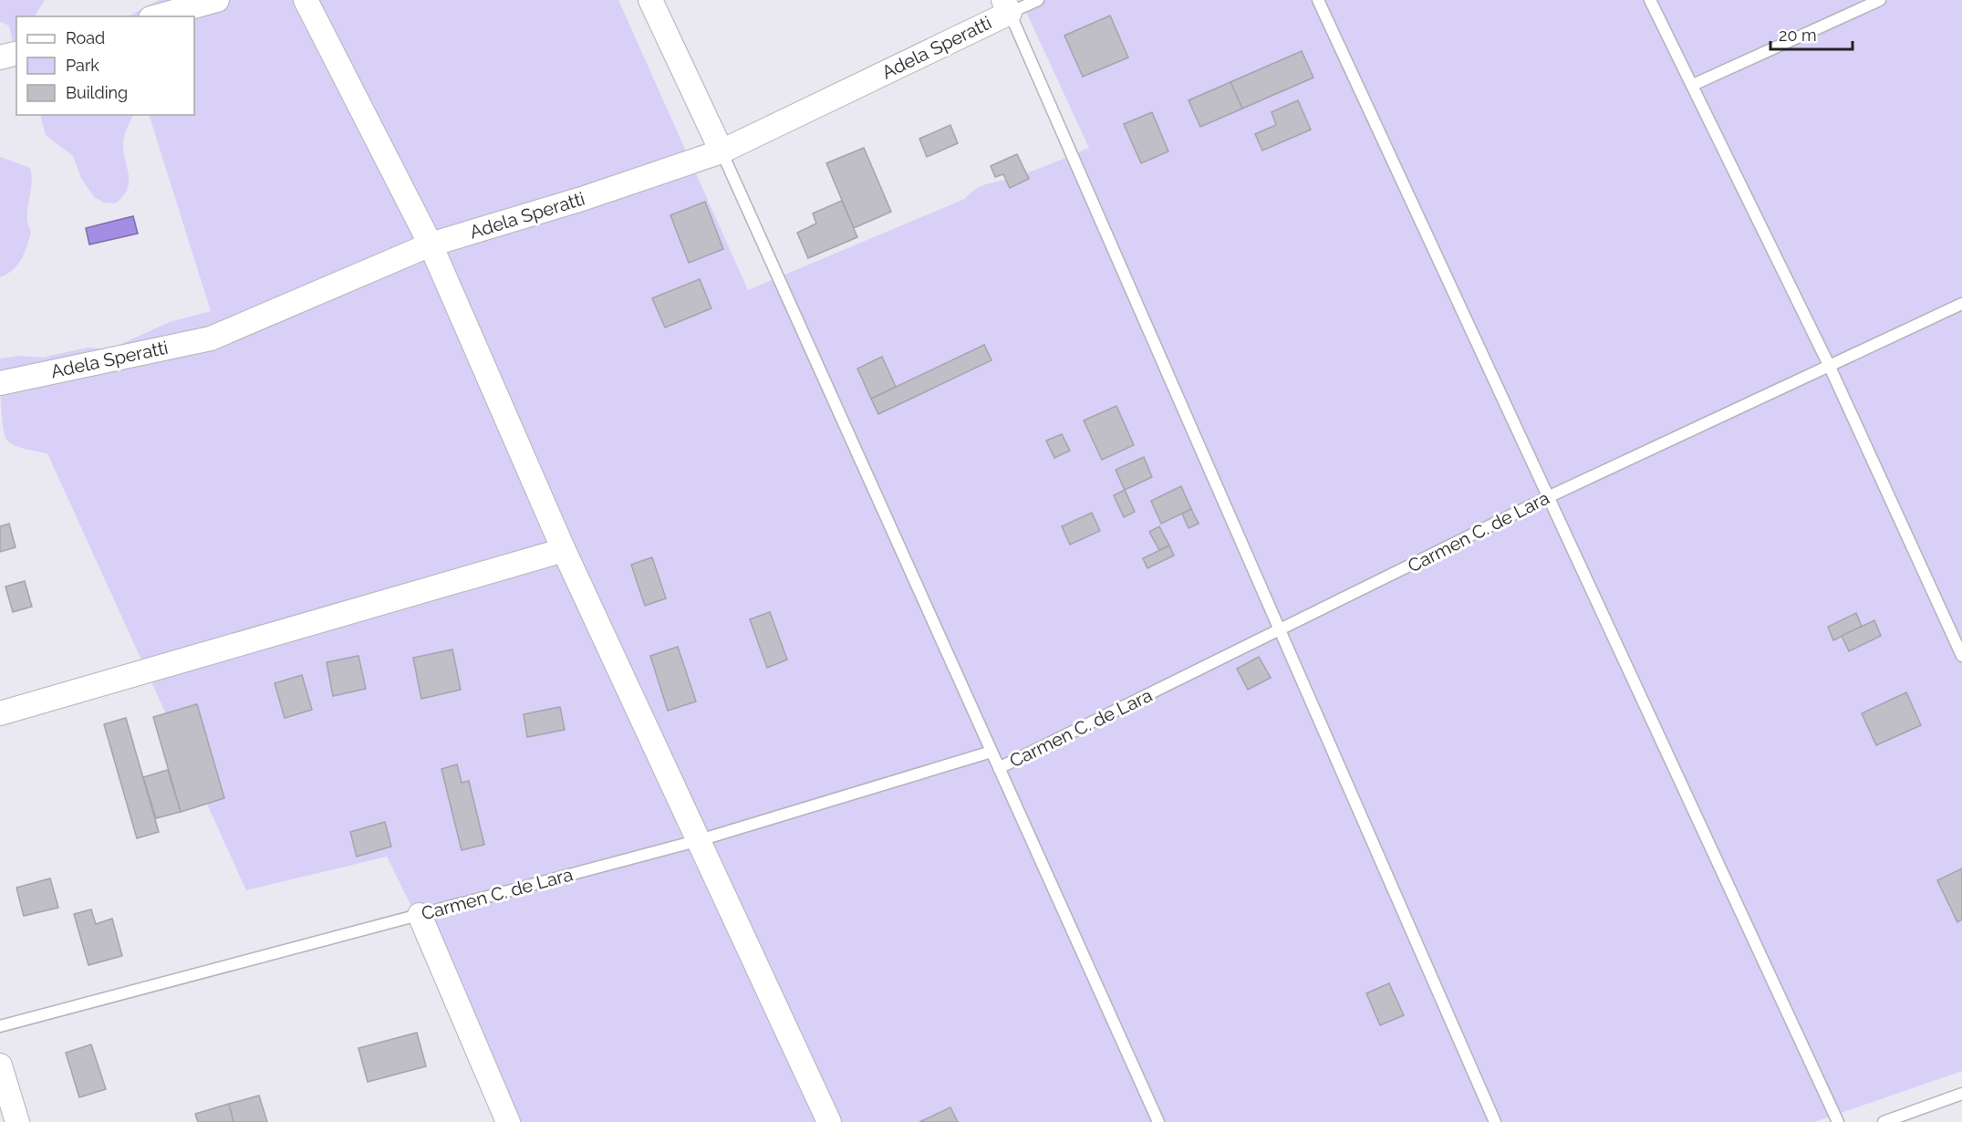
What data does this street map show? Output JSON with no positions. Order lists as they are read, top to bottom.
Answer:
{
  "streets": {
    "street": ["Adela Speratti"],
    "lane": ["Carmen C. de Lara"]
  },
  "legend": ["Road", "Park", "Building"],
  "scale_bar": "20 m"
}
